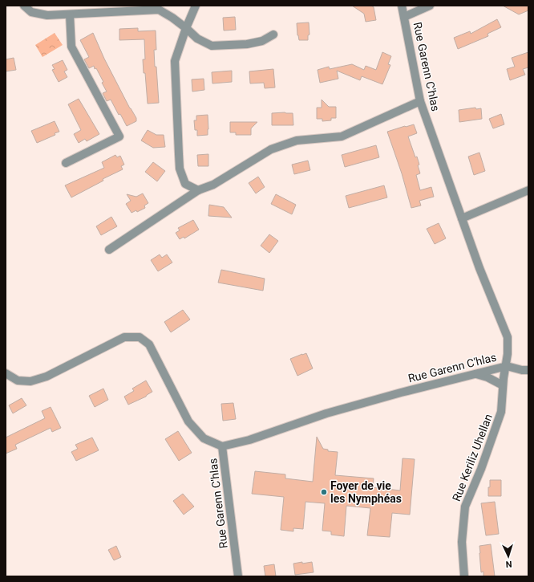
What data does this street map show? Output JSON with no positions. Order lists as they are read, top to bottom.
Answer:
{
  "streets": {
    "street": ["Rue Garenn C'hlas", "Rue Keriliz Uhellan"]
  },
  "crossings": [
    ["Rue Garenn C'hlas", "Rue Keriliz Uhellan"]
  ],
  "places": ["Foyer de vie les Nymphéas"],
  "north": "bottom"
}
